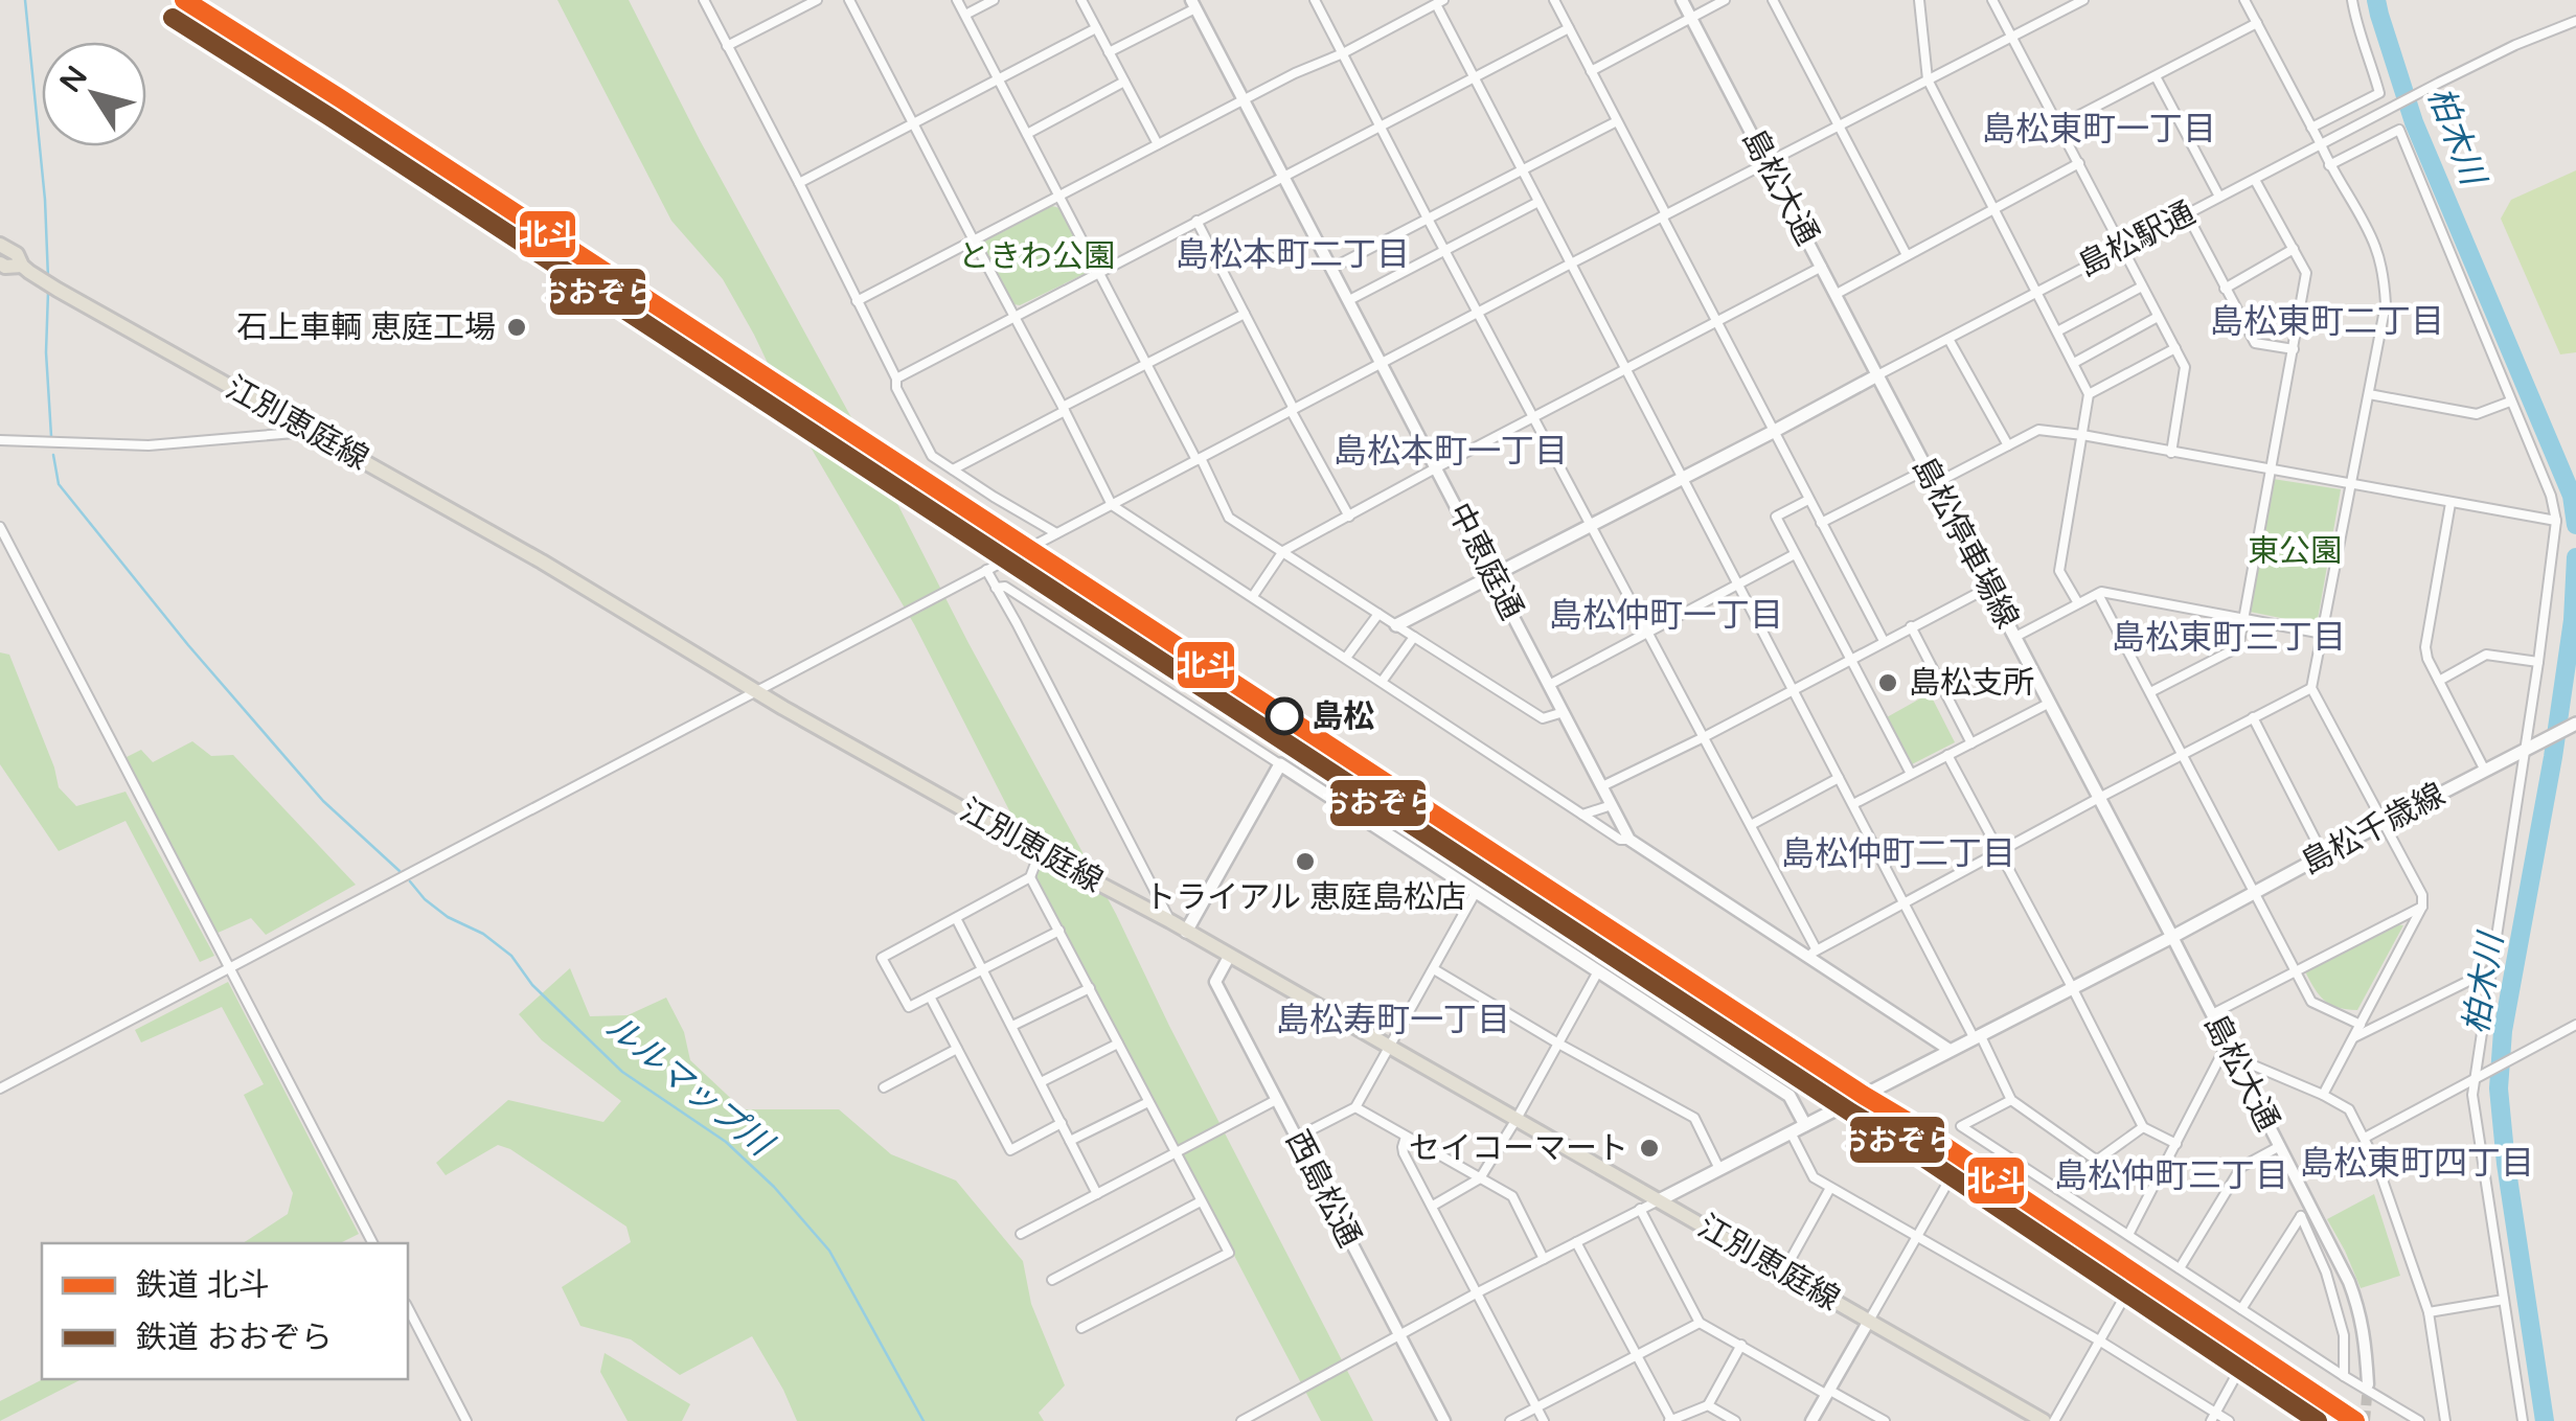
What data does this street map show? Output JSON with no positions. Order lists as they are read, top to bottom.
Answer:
{
  "streets": {
    "main road": ["江別恵庭線", "島松停車場線", "島松千歳線"],
    "street": [
      "島松大通",
      "島松駅通",
      "中恵庭通",
      "西島松通"
    ]
  },
  "crossings": [
    ["島松大通", "島松駅通"],
    ["島松大通", "島松停車場線"],
    ["島松大通", "島松千歳線"],
    ["島松駅通", "島松停車場線"],
    ["江別恵庭線", "西島松通"],
    ["島松停車場線", "島松千歳線"]
  ],
  "districts": [
    "島松東町一丁目",
    "島松本町二丁目",
    "島松東町二丁目",
    "島松本町一丁目",
    "島松仲町一丁目",
    "島松東町三丁目",
    "島松仲町二丁目",
    "島松寿町一丁目",
    "島松東町四丁目",
    "島松仲町三丁目"
  ],
  "water": ["柏木川", "ルルマップ川"],
  "parks": ["ときわ公園", "東公園"],
  "places": [
    "石上車輌 恵庭工場",
    "島松支所",
    "島松",
    "トライアル 恵庭島松店",
    "セイコーマート"
  ],
  "lines": ["rail line 北斗", "rail line おおぞら"],
  "legend": ["鉄道 北斗", "鉄道 おおぞら"],
  "north": "top left"
}
